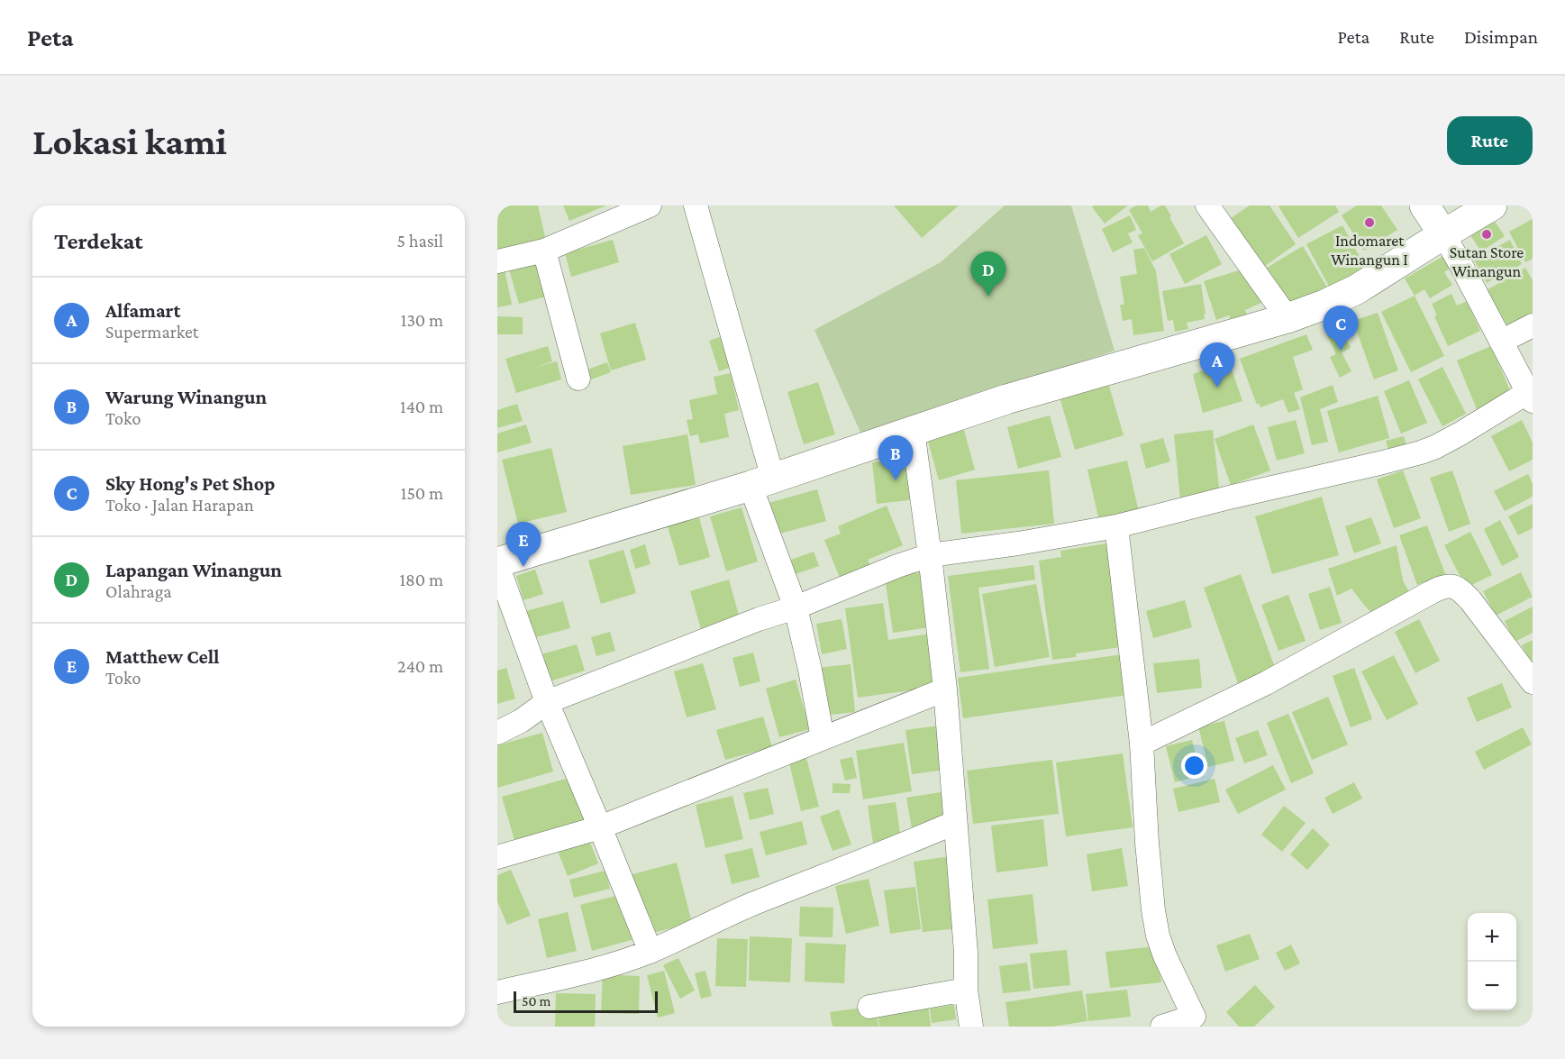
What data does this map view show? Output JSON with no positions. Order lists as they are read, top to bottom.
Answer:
{
  "places": ["Indomaret Winangun I", "Sutan Store Winangun"],
  "scale_bar": "50 m",
  "page": {
    "header": "Peta",
    "nav": ["Peta", "Rute", "Disimpan"],
    "buttons": "Rute",
    "title": "Lokasi kami",
    "heading": ["Terdekat", "5 hasil"],
    "pins": [
      "D",
      "C",
      "A",
      "B",
      "E"
    ],
    "list": [
      {
        "mark": "A",
        "name": "Alfamart",
        "note": "Supermarket",
        "value": "130 m"
      },
      {
        "mark": "B",
        "name": "Warung Winangun",
        "note": "Toko",
        "value": "140 m"
      },
      {
        "mark": "C",
        "name": "Sky Hong's Pet Shop",
        "note": "Toko · Jalan Harapan",
        "value": "150 m"
      },
      {
        "mark": "D",
        "name": "Lapangan Winangun",
        "note": "Olahraga",
        "value": "180 m"
      },
      {
        "mark": "E",
        "name": "Matthew Cell",
        "note": "Toko",
        "value": "240 m"
      }
    ],
    "map_buttons": ["+", "−"],
    "scale": "50 m"
  }
}
